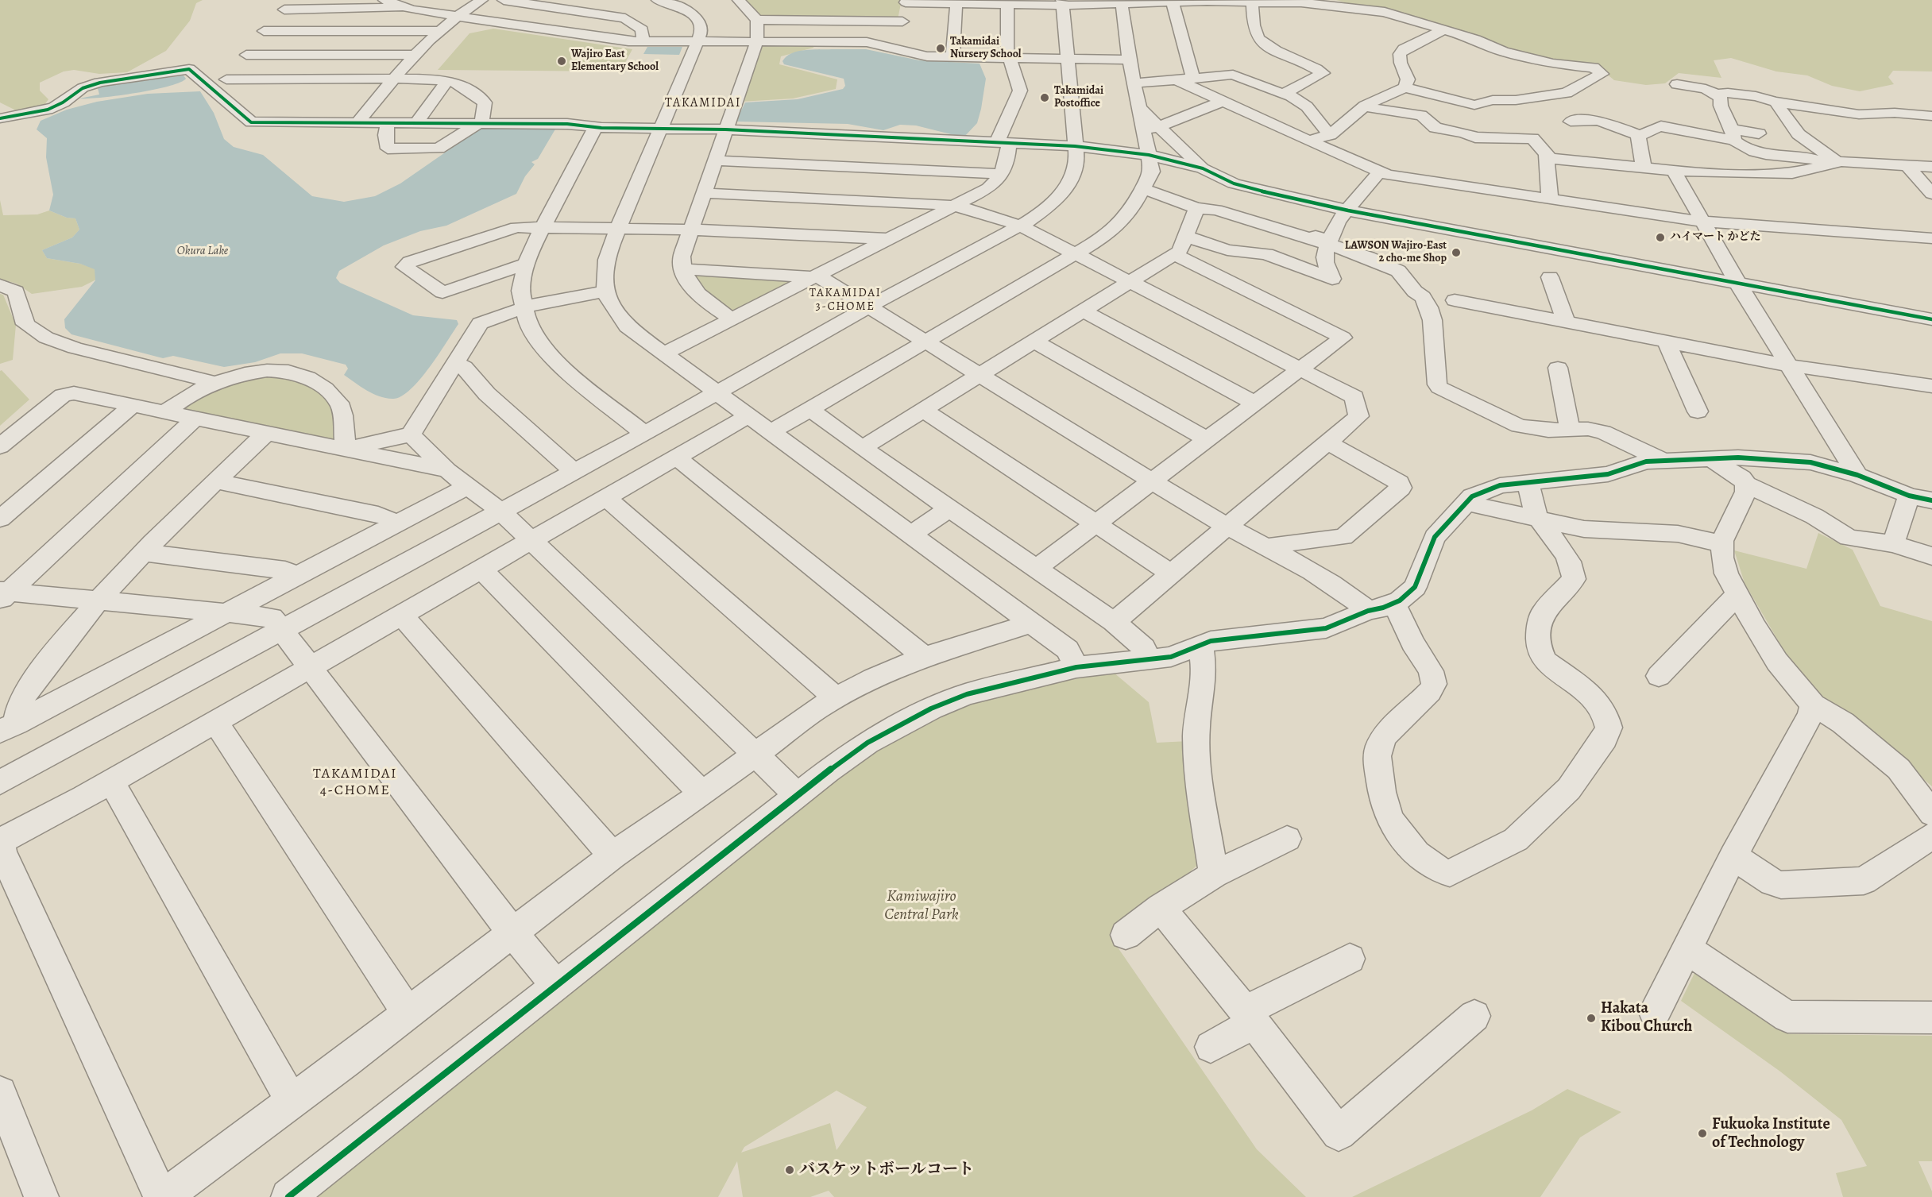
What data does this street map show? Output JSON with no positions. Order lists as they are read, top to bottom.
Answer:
{
  "districts": ["TAKAMIDAI", "TAKAMIDAI 3-CHOME", "TAKAMIDAI 4-CHOME"],
  "water": ["Okura Lake"],
  "parks": ["Kamiwajiro Central Park"],
  "places": [
    "Takamidai Nursery School",
    "Wajiro East Elementary School",
    "Takamidai Postoffice",
    "ハイマート かどた",
    "LAWSON Wajiro-East 2 cho-me Shop",
    "Hakata Kibou Church",
    "Fukuoka Institute of Technology",
    "バスケットボールコート"
  ]
}
